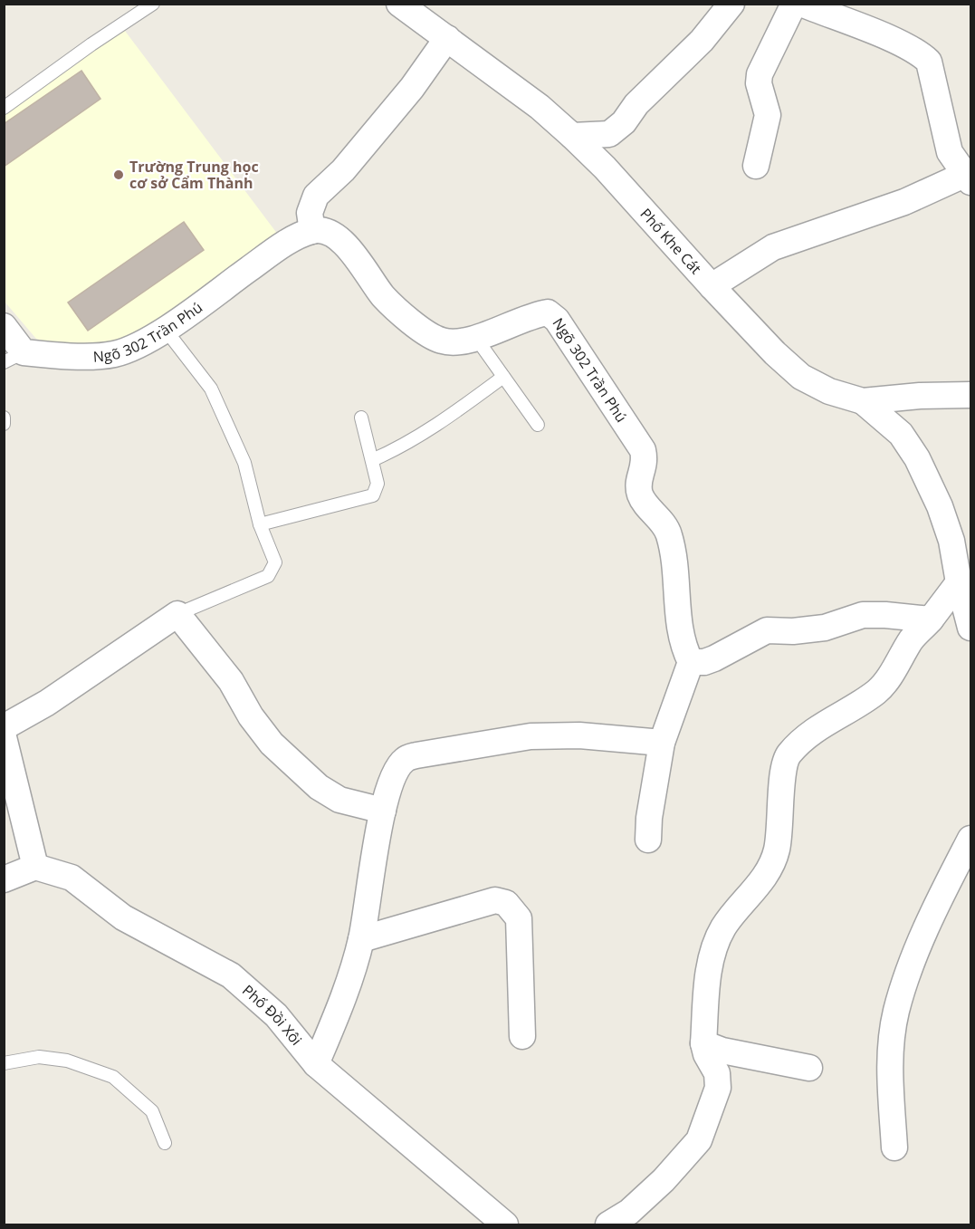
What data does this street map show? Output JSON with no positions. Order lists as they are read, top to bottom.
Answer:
{
  "streets": {
    "street": ["Phố Khe Cát", "Ngõ 302 Trần Phú", "Phố Đồi Xôi"]
  },
  "places": ["Trường Trung học cơ sở Cẩm Thành"]
}
